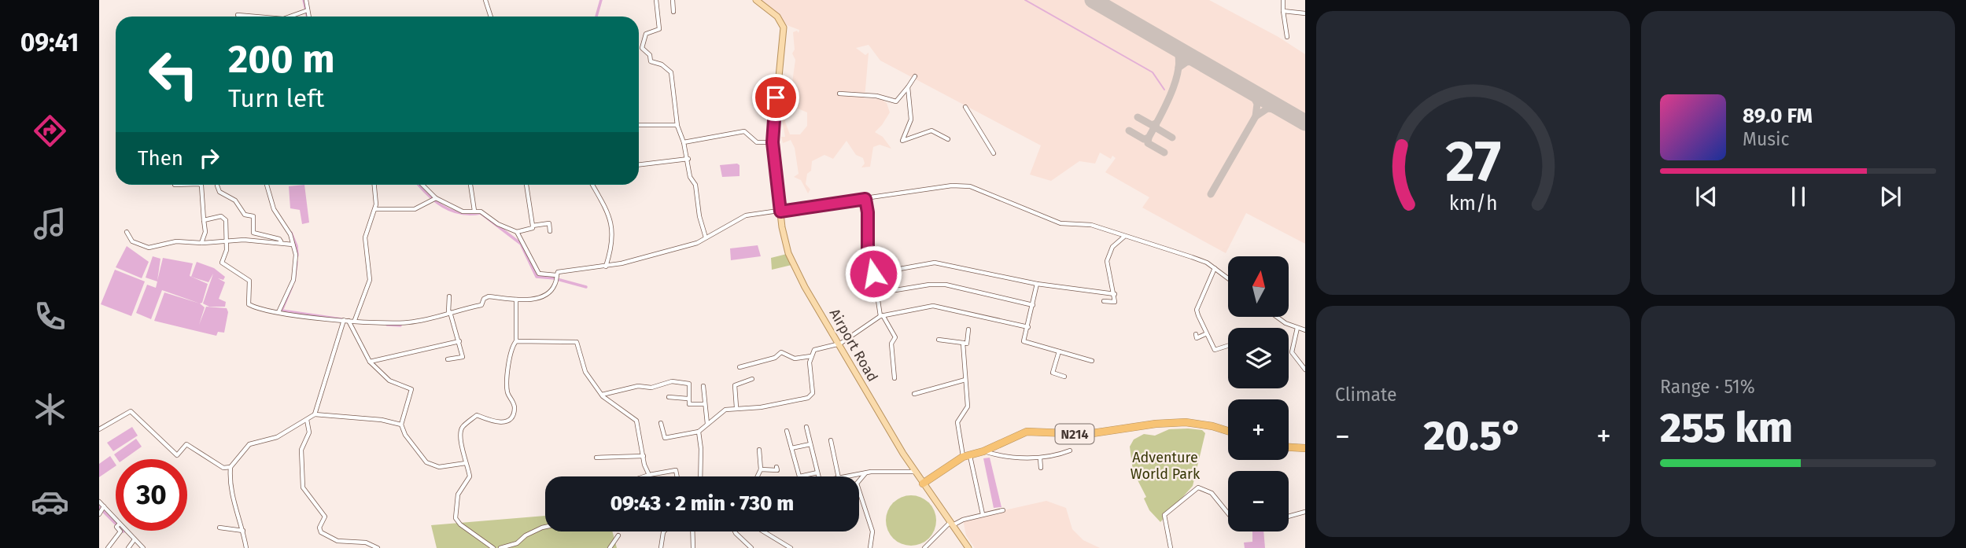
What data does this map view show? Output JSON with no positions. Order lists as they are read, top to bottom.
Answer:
{
  "streets": {
    "highway": ["N214"],
    "main road": ["Airport Road"]
  },
  "crossings": [
    ["Airport Road", "N214"]
  ],
  "parks": ["Adventure World Park"],
  "north": "top",
  "page": {
    "tabs": "09:41",
    "turn": ["200 m", "Turn left"],
    "song": ["89.0 FM", "Music"],
    "then": "Then",
    "map_buttons": ["+", "−"],
    "tile": [
      "Climate",
      ["Range · 51%", "255 km"]
    ],
    "heat": ["−", "20.5°", "+"],
    "limit": "30",
    "trip": "09:43 · 2 min · 730 m",
    "gauge": ["27", "km/h"]
  }
}
